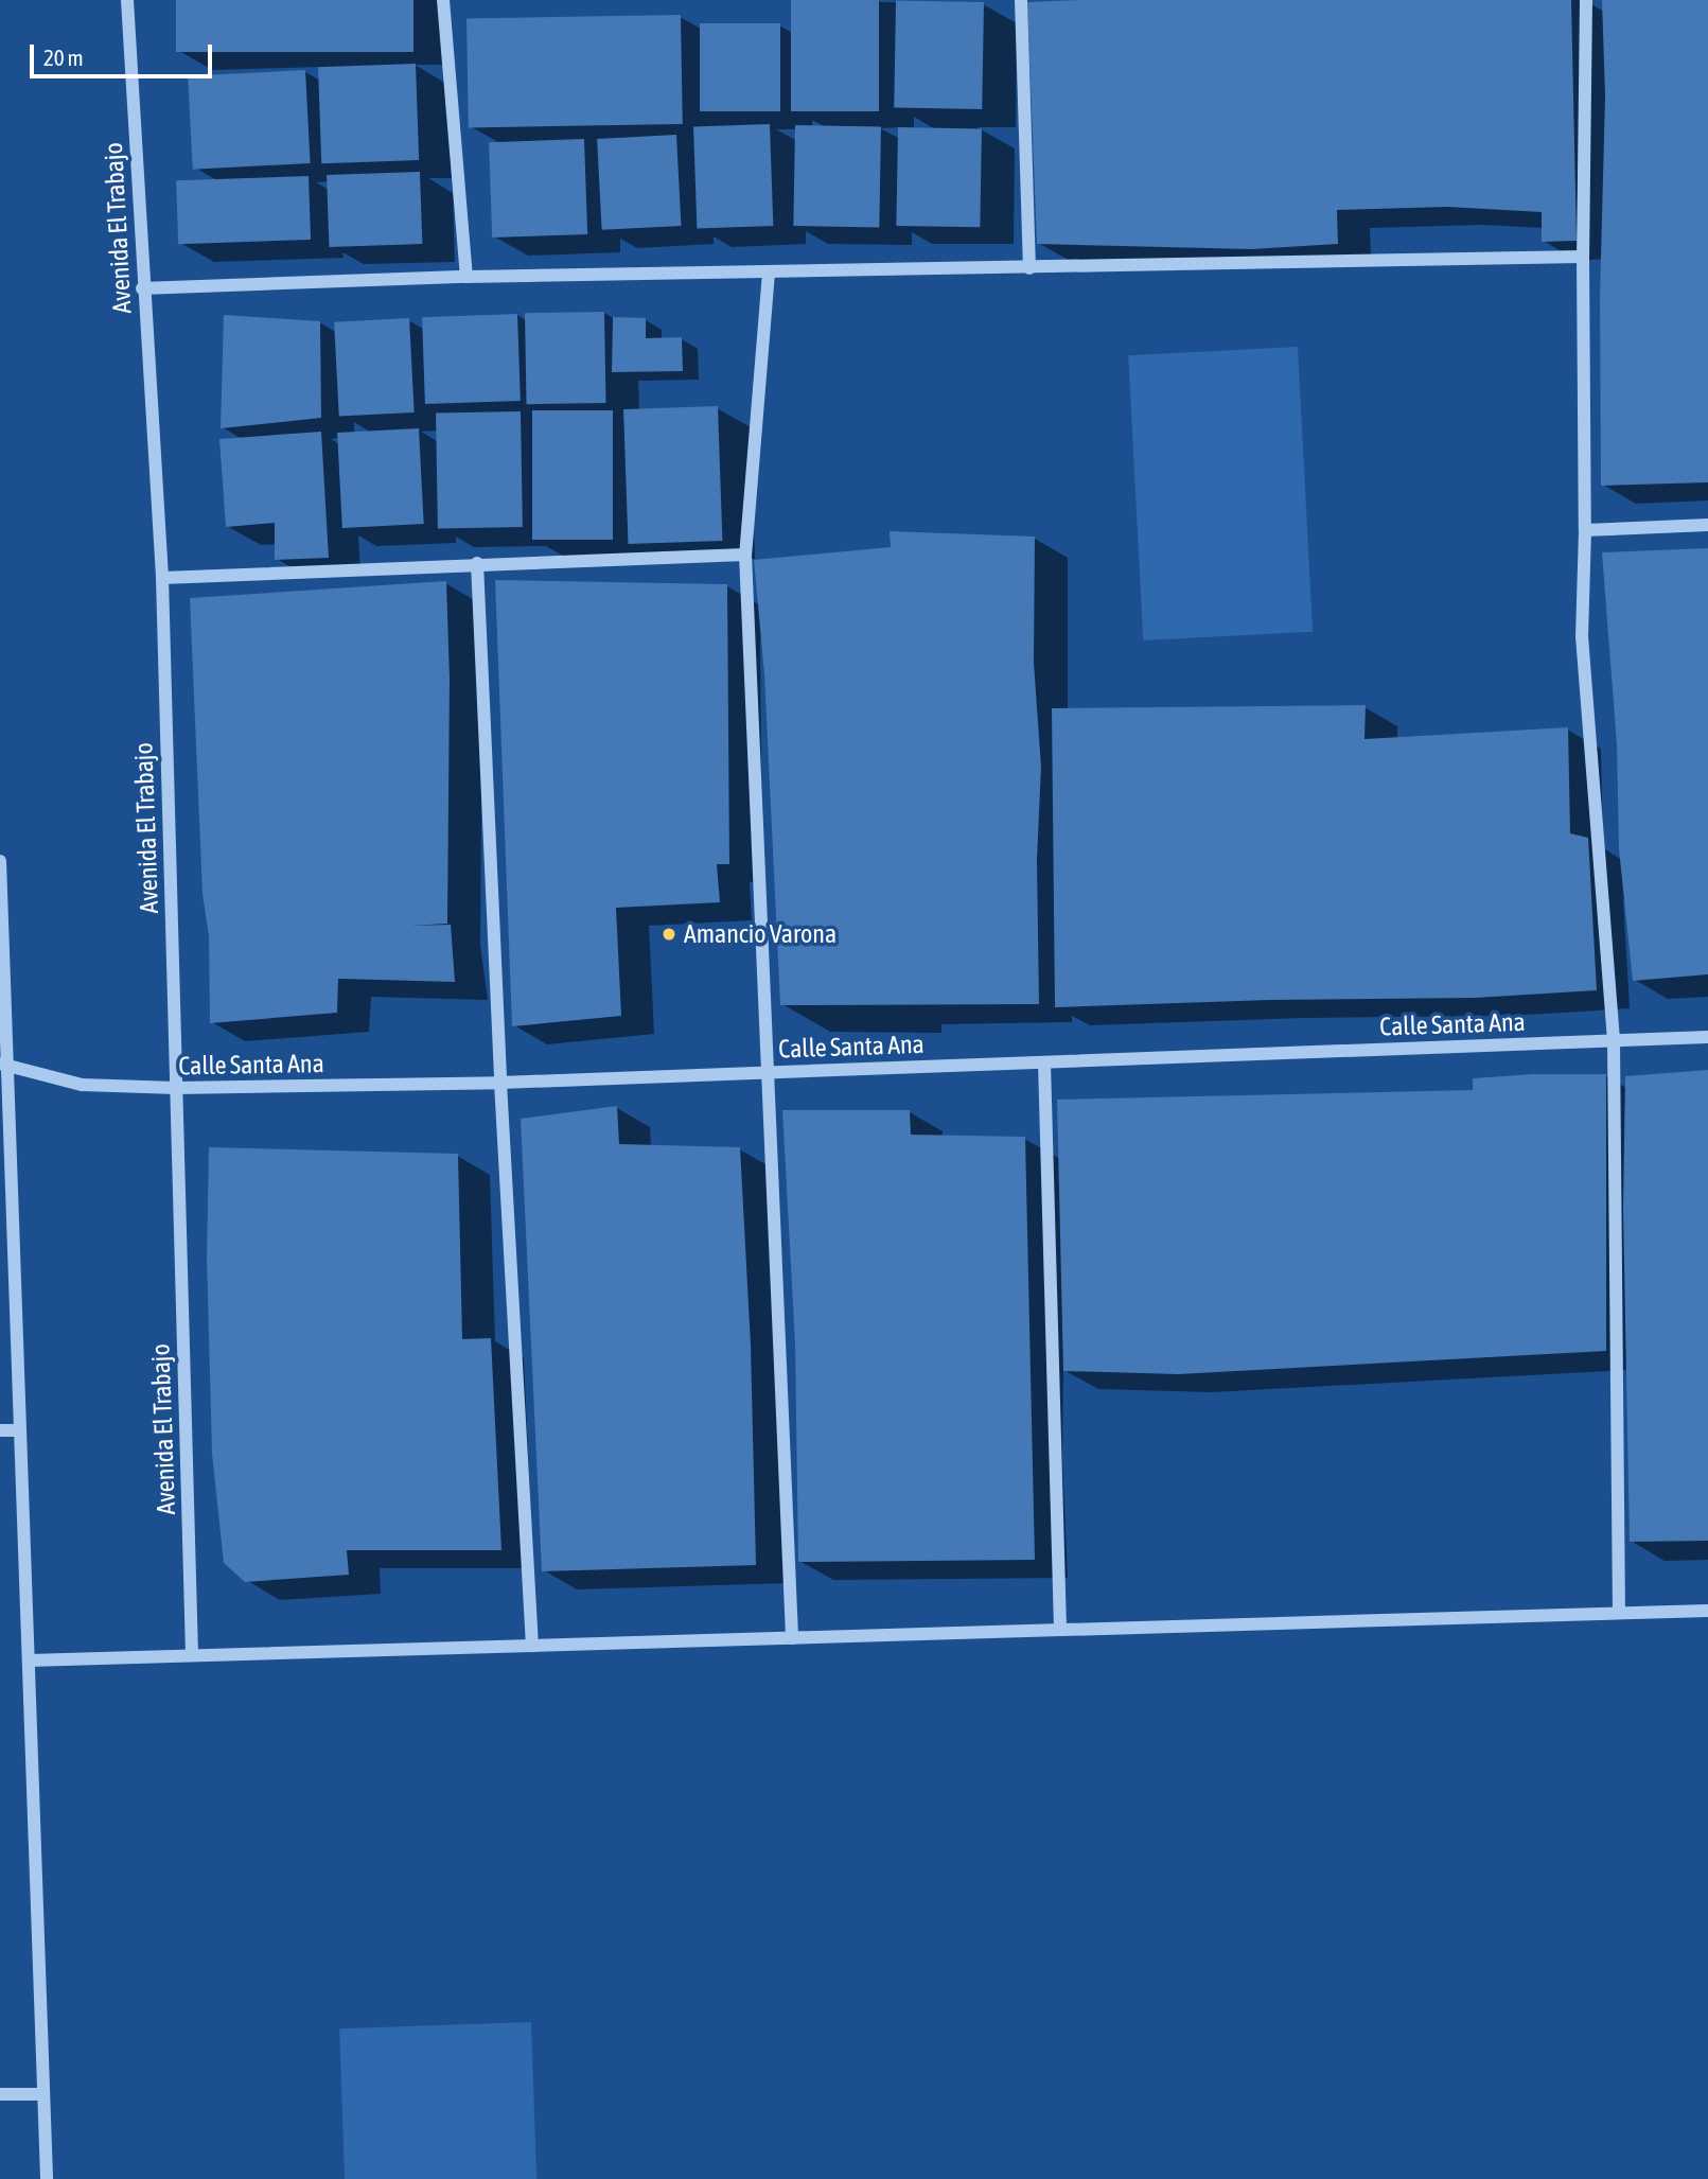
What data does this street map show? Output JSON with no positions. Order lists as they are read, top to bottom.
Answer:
{
  "streets": {
    "street": ["Avenida El Trabajo", "Calle Santa Ana"]
  },
  "crossings": [
    ["Avenida El Trabajo", "Calle Santa Ana"]
  ],
  "places": ["Amancio Varona"],
  "scale_bar": "20 m"
}
